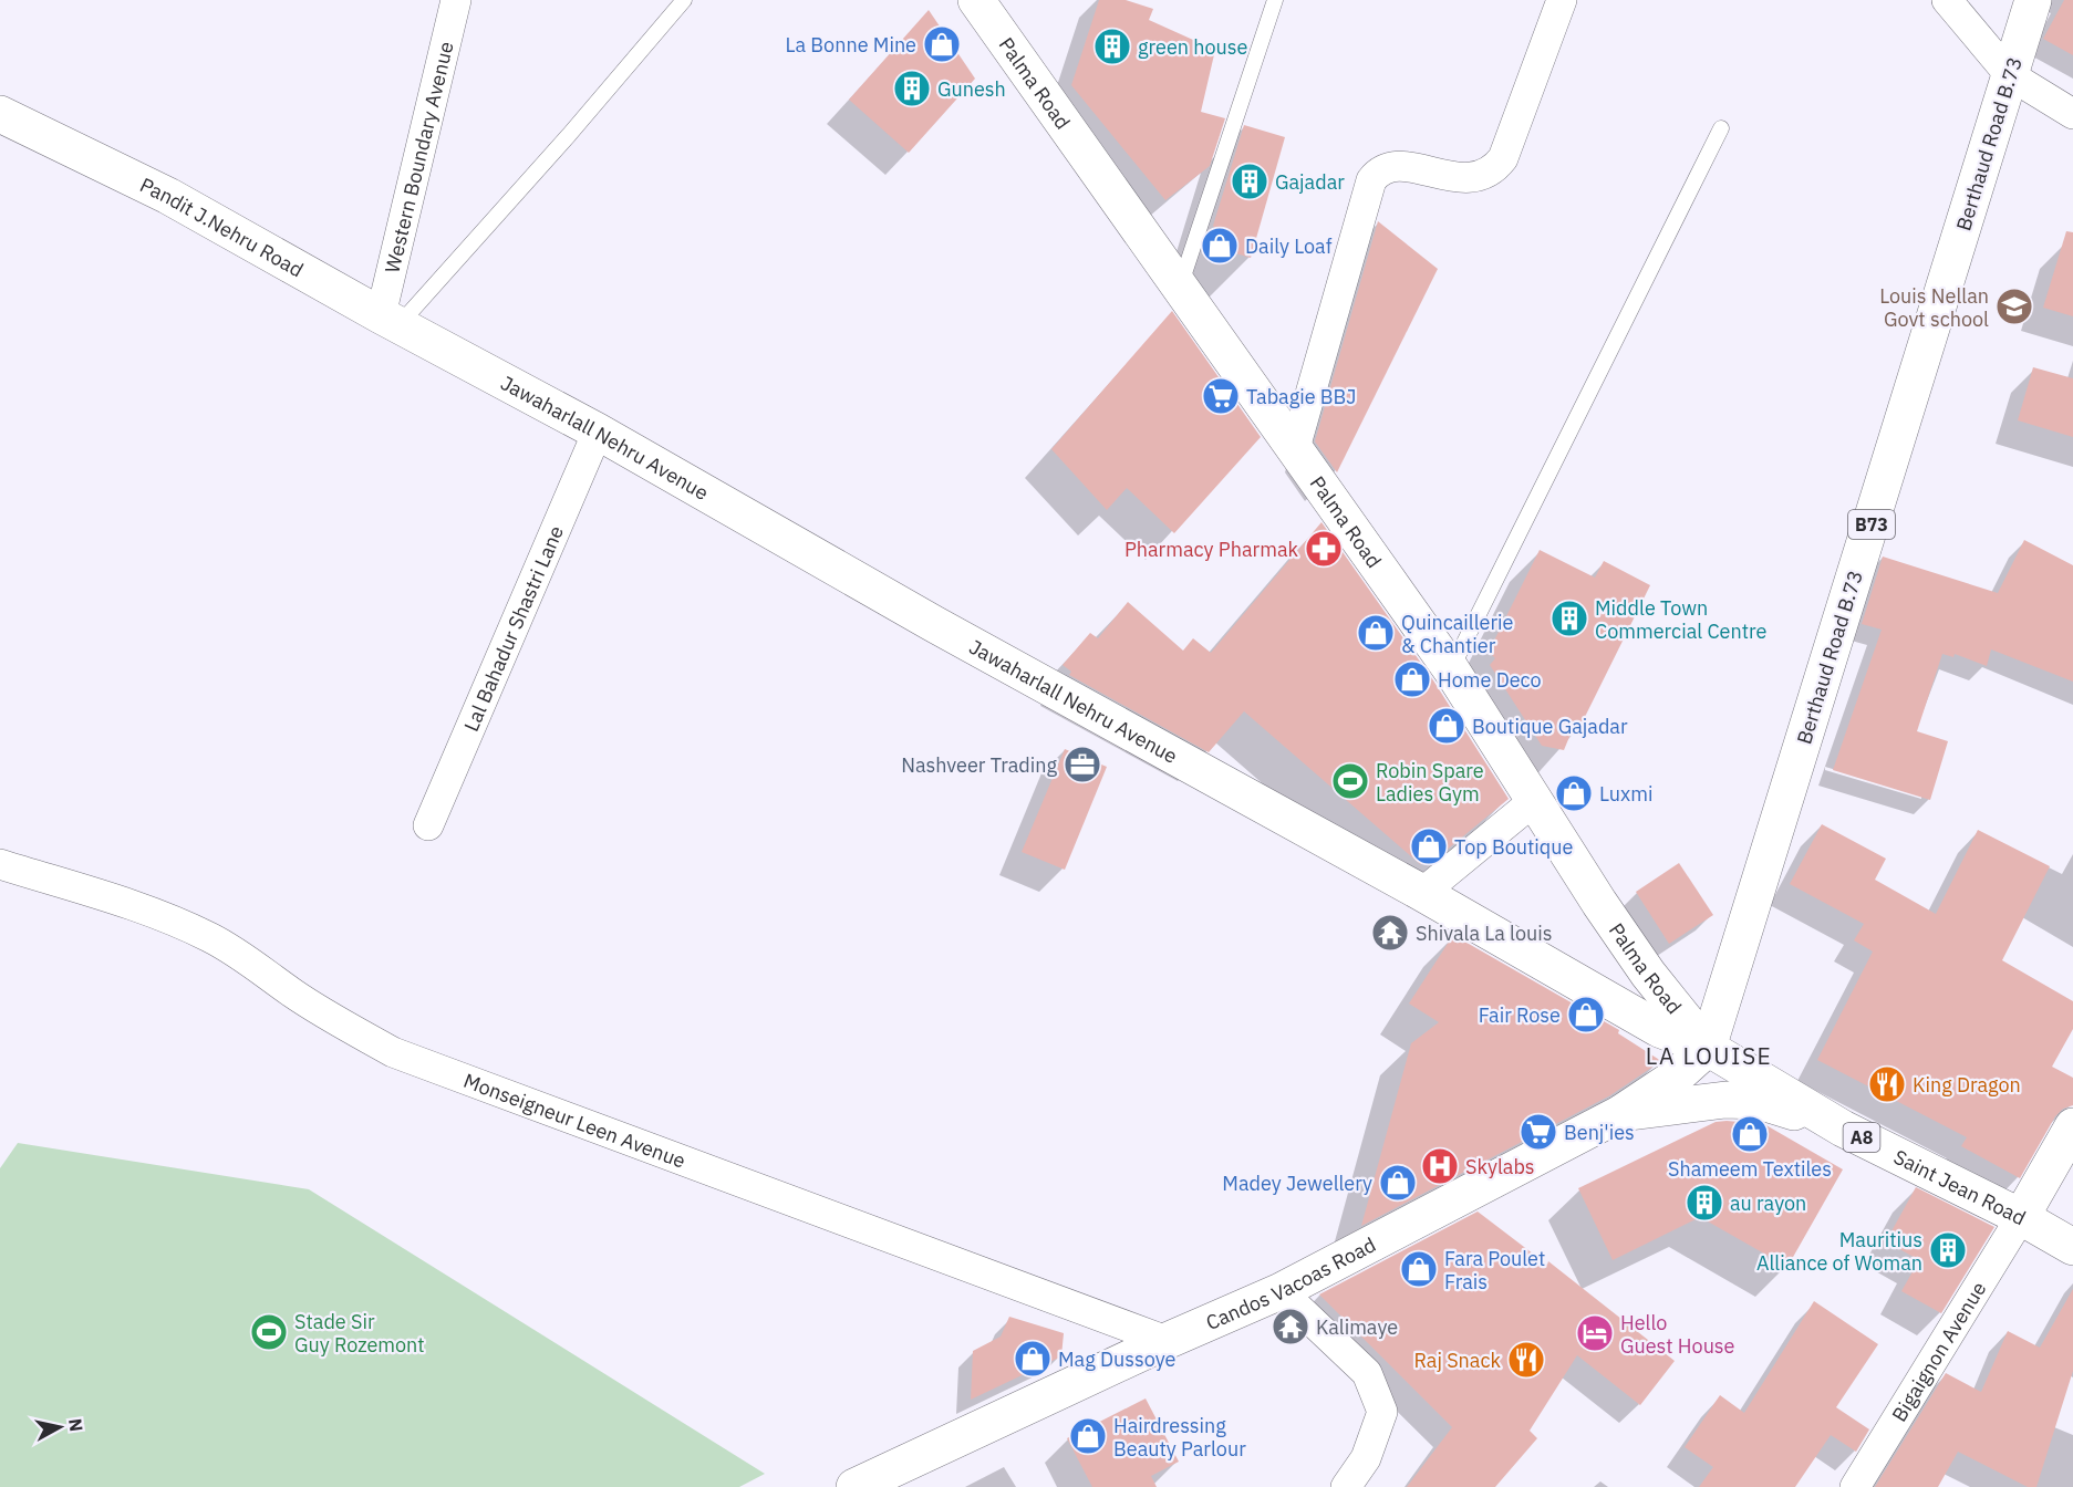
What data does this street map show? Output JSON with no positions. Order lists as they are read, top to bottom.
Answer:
{
  "streets": {
    "main road": [
      "Palma Road",
      "Berthaud Road B.73",
      "Pandit J.Nehru Road",
      "Jawaharlall Nehru Avenue",
      "B73",
      "A8",
      "Saint Jean Road",
      "Candos Vacoas Road"
    ],
    "street": [
      "Western Boundary Avenue",
      "Lal Bahadur Shastri Lane",
      "Monseigneur Leen Avenue",
      "Bigaignon Avenue"
    ]
  },
  "crossings": [
    ["Palma Road", "Berthaud Road B.73"],
    ["Palma Road", "Jawaharlall Nehru Avenue"],
    ["Palma Road", "Saint Jean Road"],
    ["Palma Road", "Candos Vacoas Road"],
    ["Berthaud Road B.73", "Jawaharlall Nehru Avenue"],
    ["Berthaud Road B.73", "Saint Jean Road"],
    ["Berthaud Road B.73", "Candos Vacoas Road"],
    ["Western Boundary Avenue", "Pandit J.Nehru Road"],
    ["Pandit J.Nehru Road", "Jawaharlall Nehru Avenue"],
    ["Jawaharlall Nehru Avenue", "Lal Bahadur Shastri Lane"],
    ["Jawaharlall Nehru Avenue", "Saint Jean Road"],
    ["Jawaharlall Nehru Avenue", "Candos Vacoas Road"],
    ["Monseigneur Leen Avenue", "Candos Vacoas Road"],
    ["Saint Jean Road", "Candos Vacoas Road"],
    ["Saint Jean Road", "Bigaignon Avenue"]
  ],
  "districts": ["LA LOUISE"],
  "places": {
    "shop": [
      "La Bonne Mine",
      "Daily Loaf",
      "Quincaillerie & Chantier",
      "Home Deco",
      "Boutique Gajadar",
      "Luxmi",
      "Top Boutique",
      "Fair Rose",
      "Shameem Textiles",
      "Madey Jewellery",
      "Fara Poulet Frais",
      "Mag Dussoye",
      "Hairdressing Beauty Parlour"
    ],
    "building": [
      "green house",
      "Gunesh",
      "Gajadar",
      "Middle Town Commercial Centre",
      "au rayon",
      "Mauritius Alliance of Woman"
    ],
    "school or university": ["Louis Nellan Govt school"],
    "supermarket": ["Tabagie BBJ", "Benj'ies"],
    "pharmacy": ["Pharmacy Pharmak"],
    "office": ["Nashveer Trading"],
    "sports": ["Robin Spare Ladies Gym", "Stade Sir Guy Rozemont"],
    "temple": ["Shivala La louis", "Kalimaye"],
    "restaurant": ["King Dragon", "Raj Snack"],
    "hospital": ["Skylabs"],
    "hotel": ["Hello Guest House"]
  },
  "north": "right"
}
